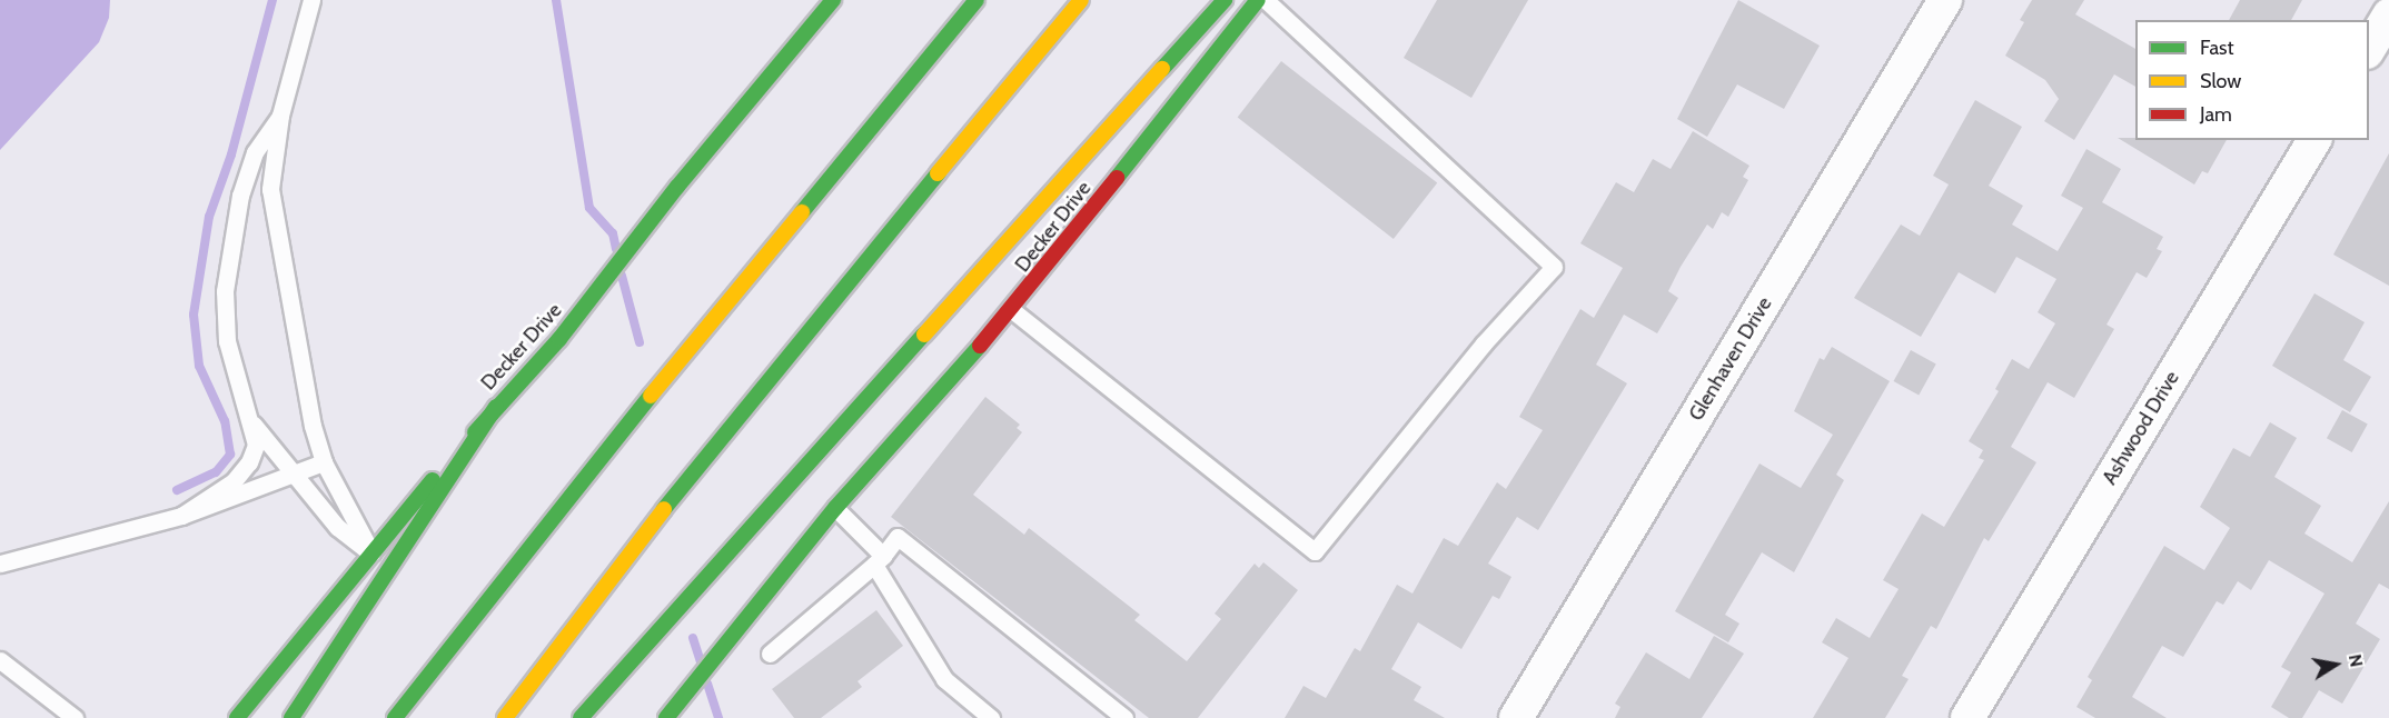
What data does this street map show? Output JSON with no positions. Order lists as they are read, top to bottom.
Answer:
{
  "streets": {
    "main road": ["Decker Drive"],
    "street": ["Glenhaven Drive", "Ashwood Drive"]
  },
  "legend": ["Fast", "Slow", "Jam"],
  "north": "right"
}
